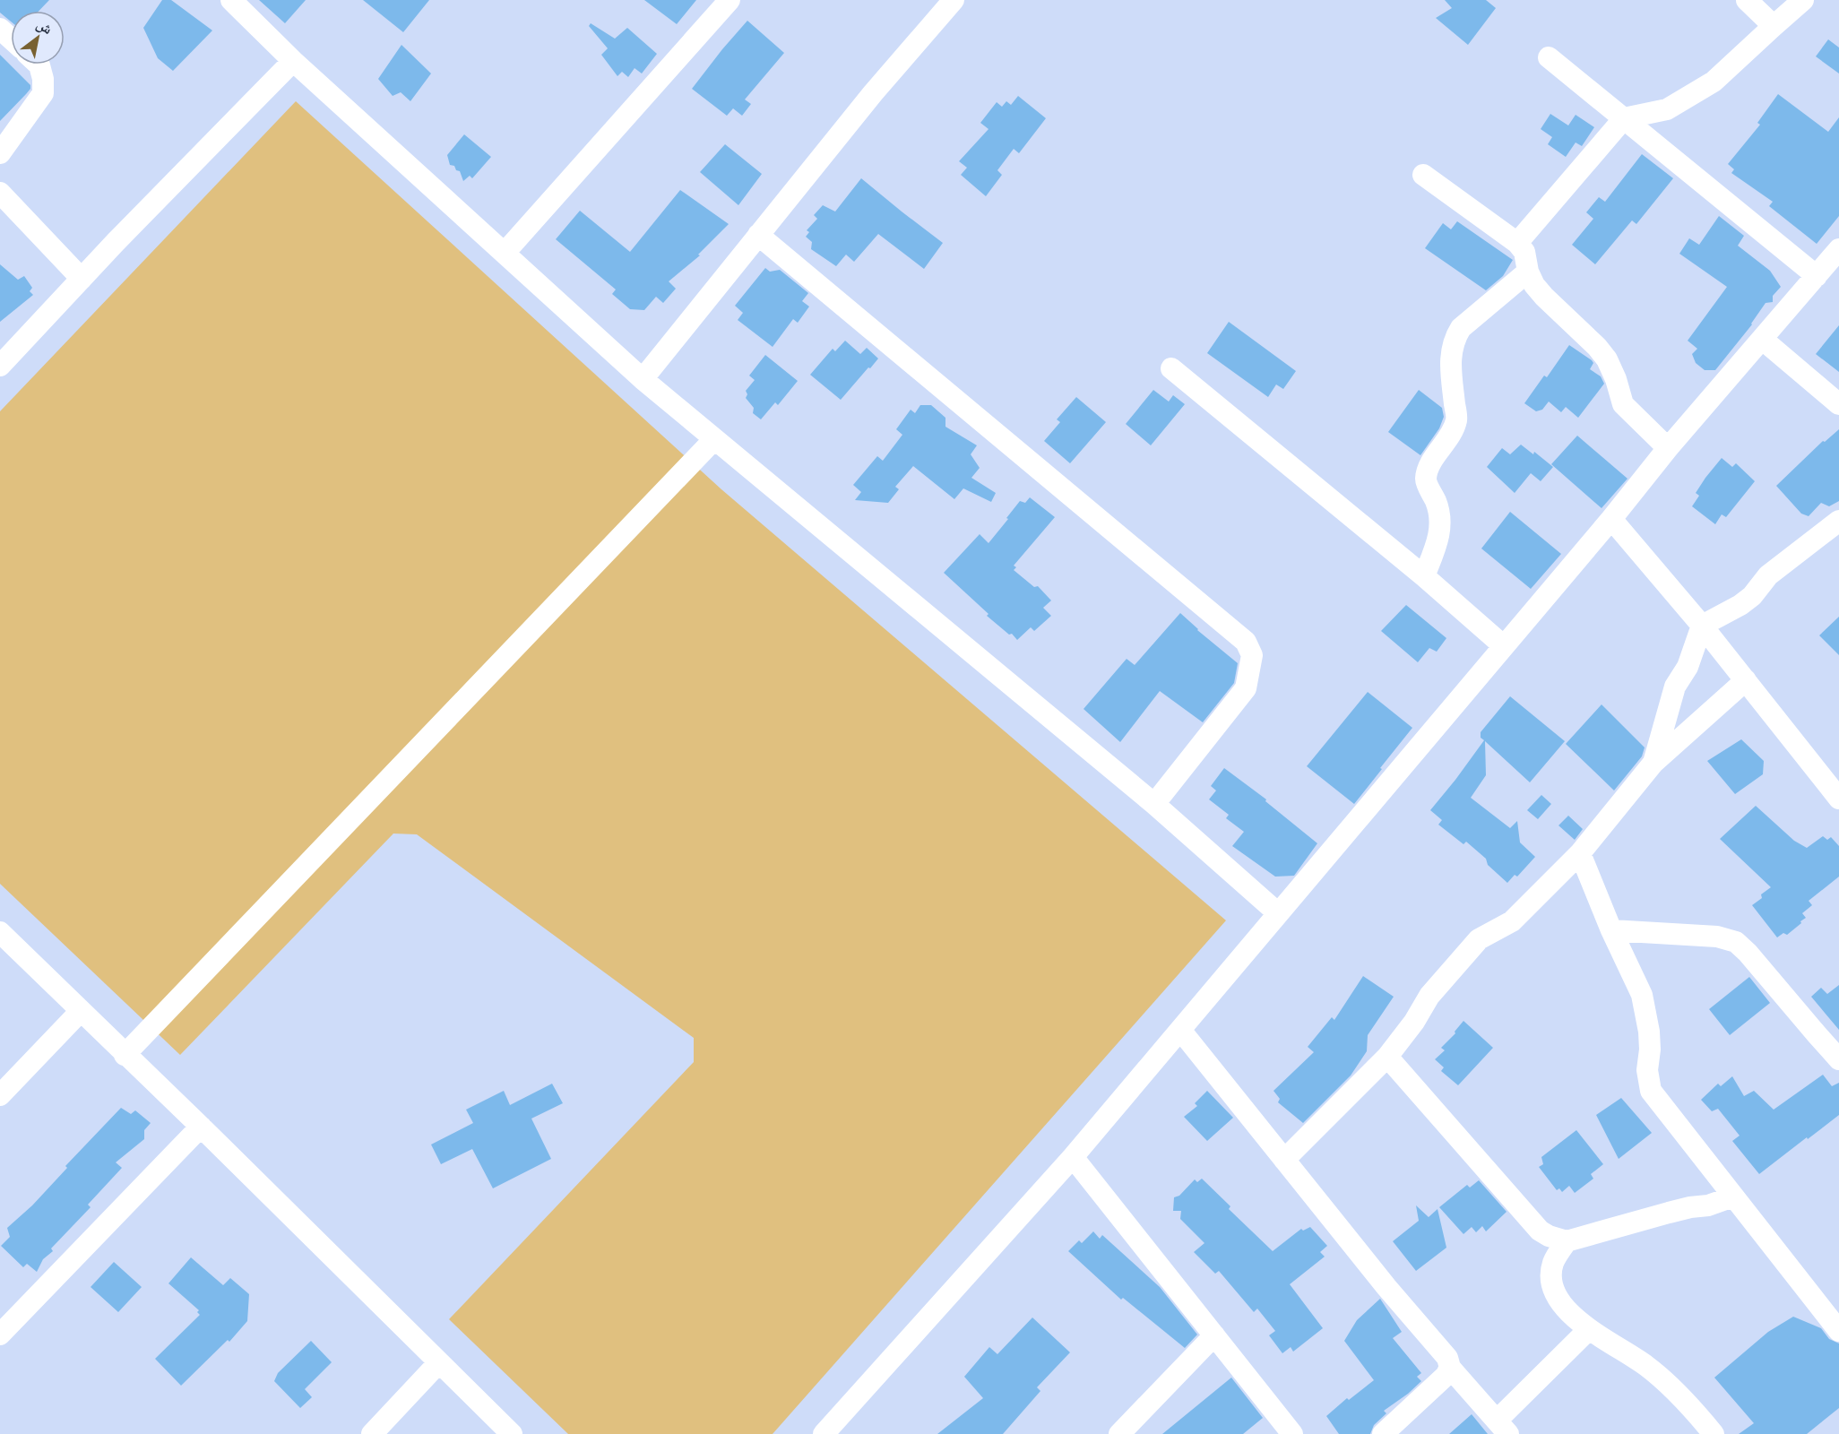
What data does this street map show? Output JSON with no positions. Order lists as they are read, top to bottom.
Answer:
{
  "north": "top right"
}
